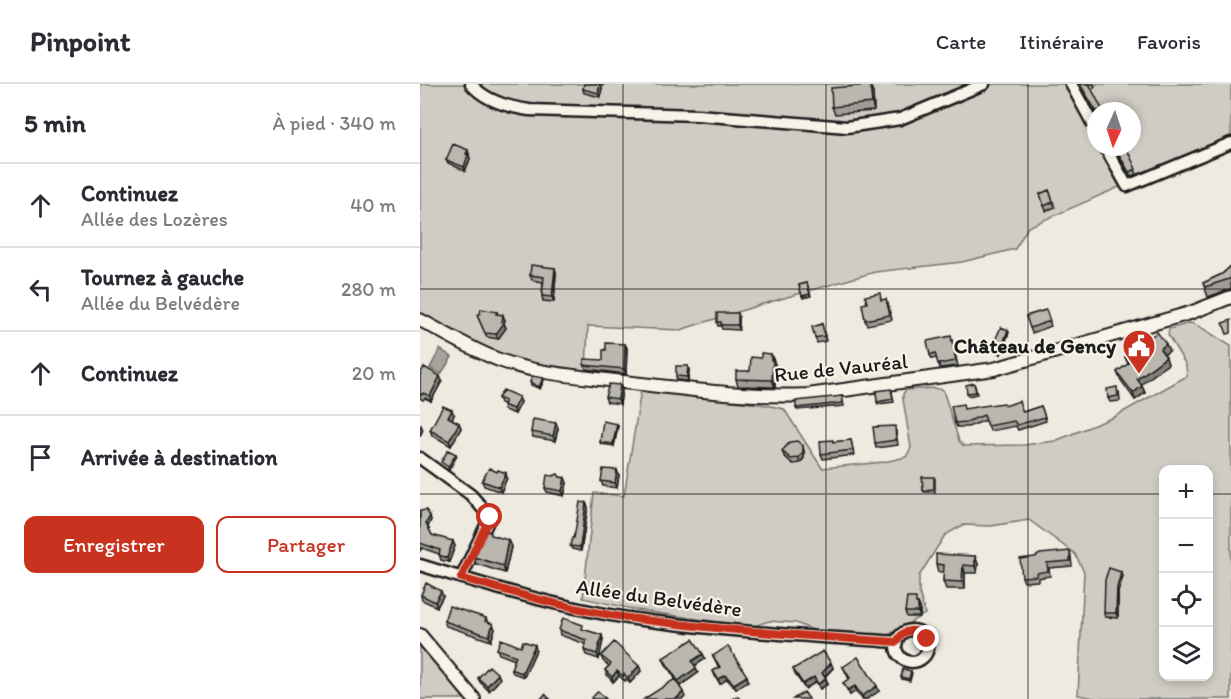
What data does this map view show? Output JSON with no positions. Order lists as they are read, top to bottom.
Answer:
{
  "streets": {
    "street": ["Rue de Vauréal", "Allée du Belvédère"]
  },
  "places": {
    "public building": ["Château de Gency"]
  },
  "north": "bottom",
  "page": {
    "header": "Pinpoint",
    "nav": ["Carte", "Itinéraire", "Favoris"],
    "heading": ["5 min", "À pied · 340 m"],
    "list": [
      ["Continuez", "Allée des Lozères", "40 m"],
      ["Tournez à gauche", "Allée du Belvédère", "280 m"],
      ["Continuez", "20 m"],
      "Arrivée à destination"
    ],
    "map_buttons": ["+", "−"],
    "buttons": ["Enregistrer", "Partager"]
  }
}
